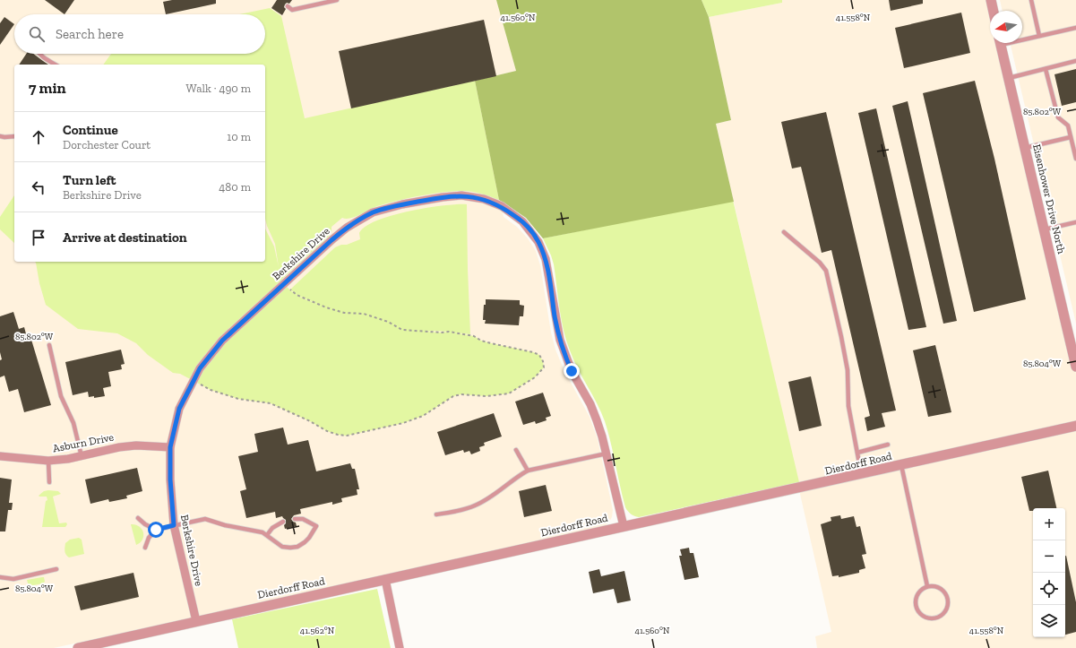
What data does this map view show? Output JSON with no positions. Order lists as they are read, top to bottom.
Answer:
{
  "streets": {
    "street": [
      "Eisenhower Drive North",
      "Berkshire Drive",
      "Asburn Drive",
      "Dierdorff Road"
    ]
  },
  "crossings": [
    ["Berkshire Drive", "Asburn Drive"],
    ["Berkshire Drive", "Dierdorff Road"]
  ],
  "north": "left",
  "page": {
    "search": "Search here",
    "heading": ["7 min", "Walk · 490 m"],
    "list": [
      ["Continue", "Dorchester Court", "10 m"],
      ["Turn left", "Berkshire Drive", "480 m"],
      "Arrive at destination"
    ],
    "map_buttons": ["+", "−"]
  },
  "coordinates": [
    "41.560°N",
    "41.558°N",
    "85.802°W",
    "85.804°W",
    "41.562°N"
  ]
}
